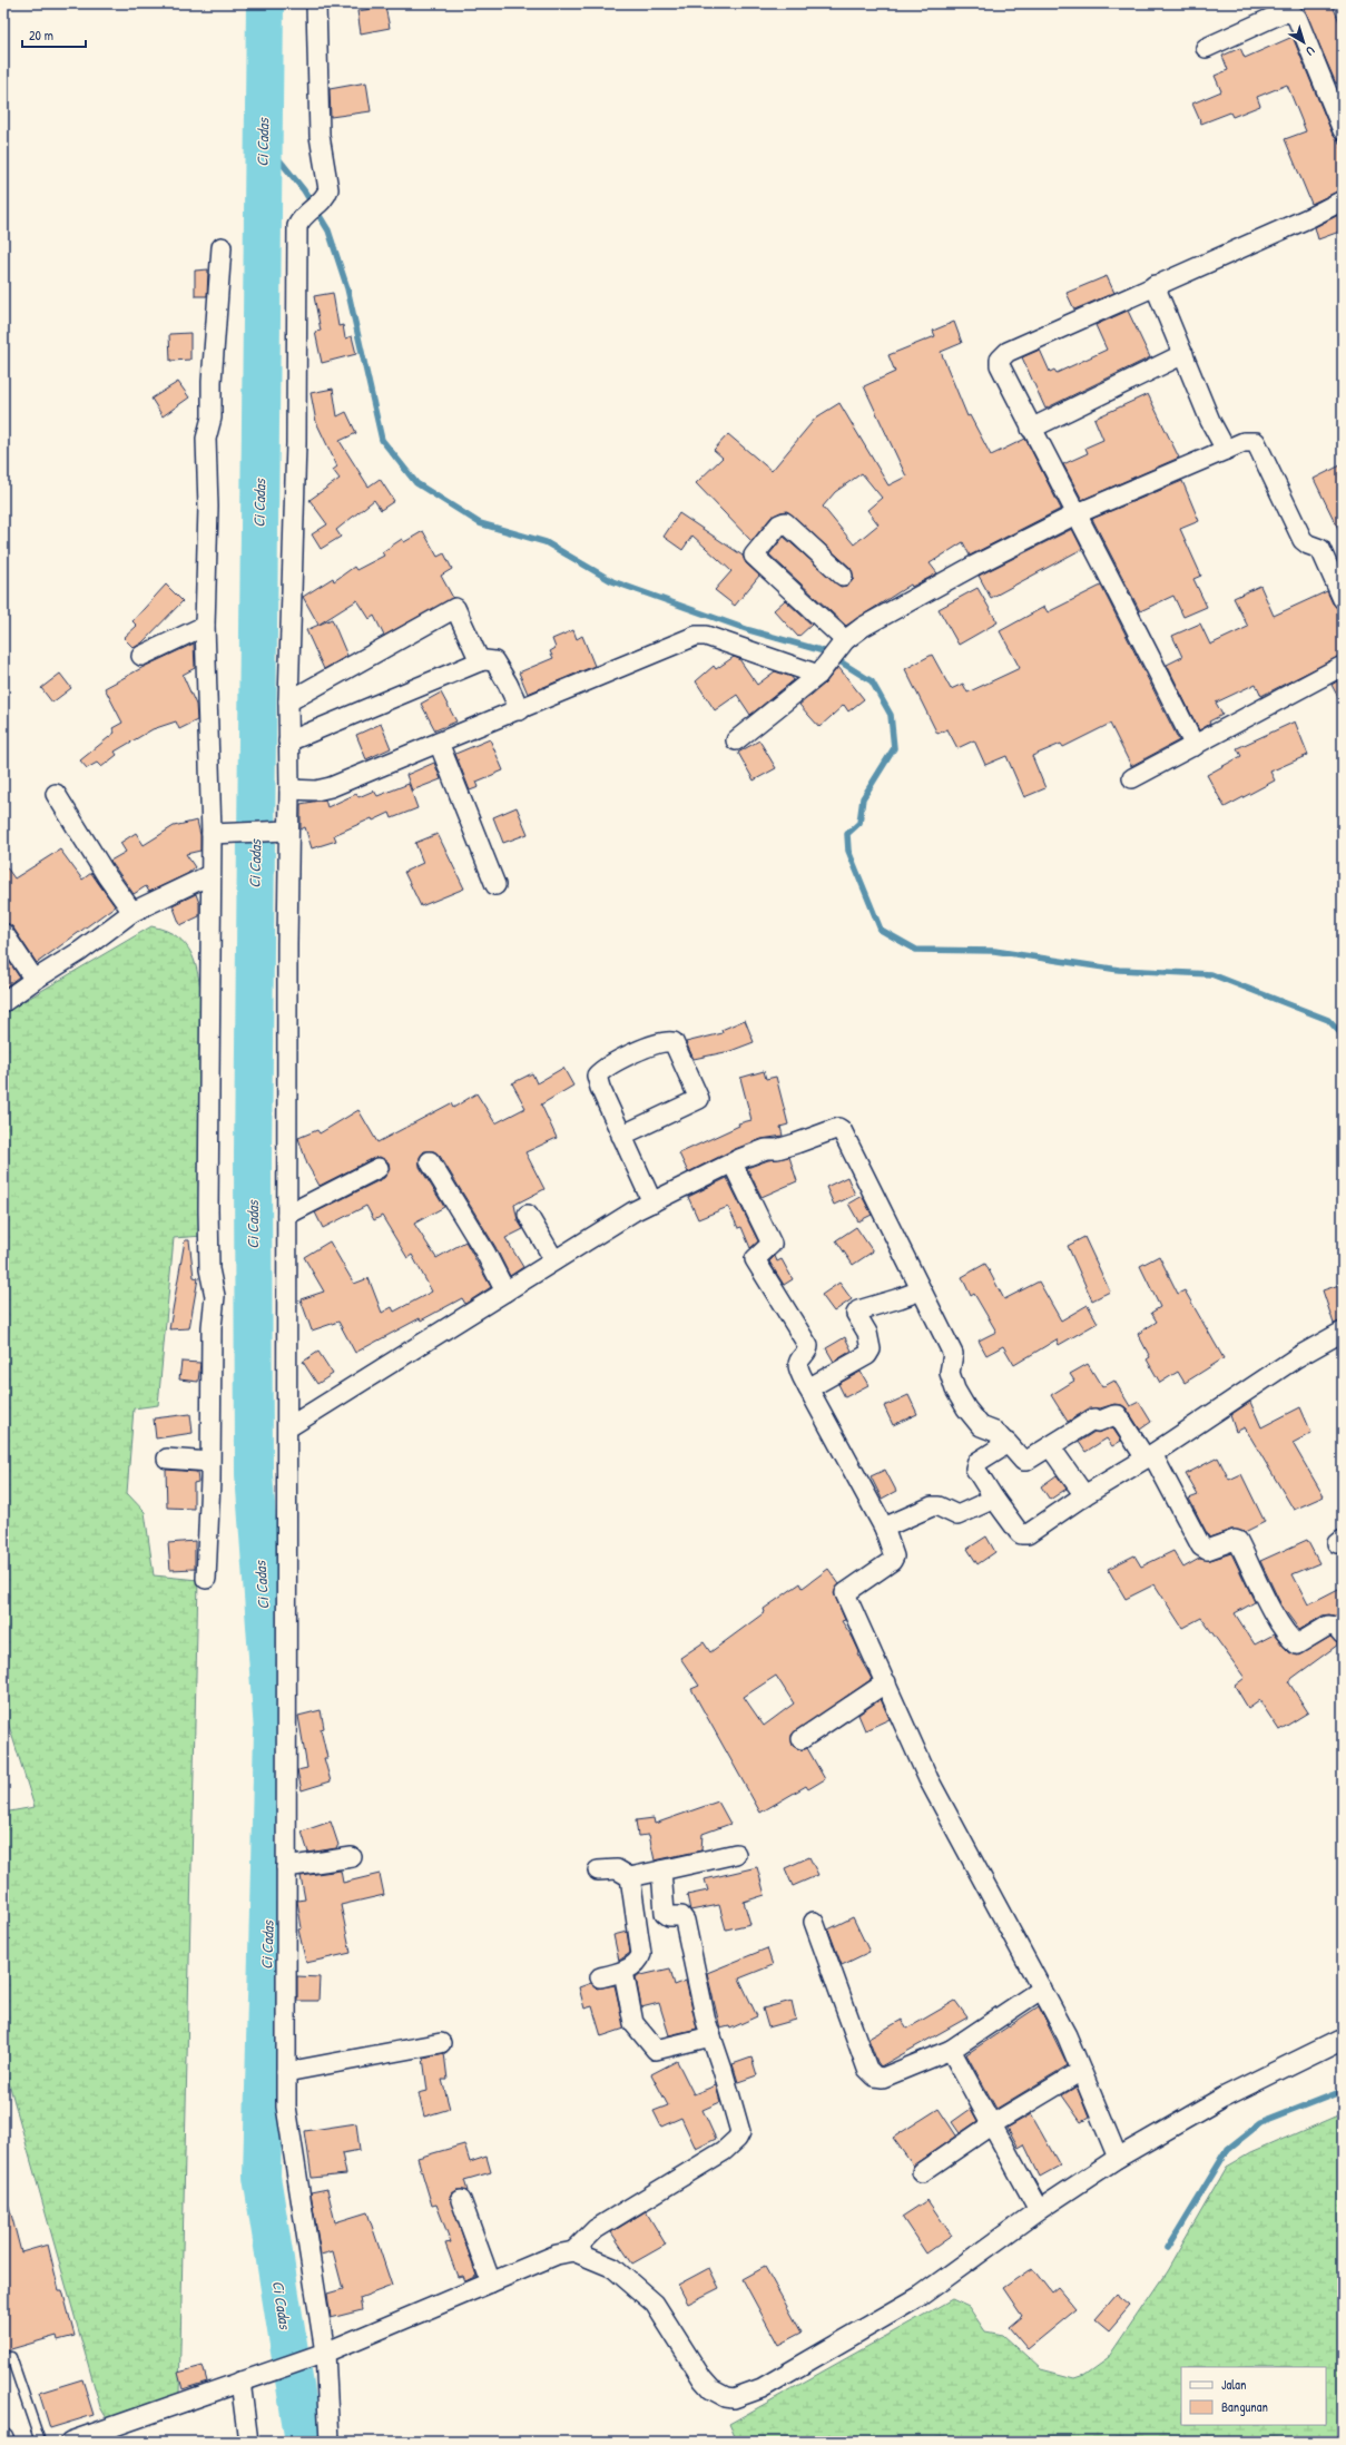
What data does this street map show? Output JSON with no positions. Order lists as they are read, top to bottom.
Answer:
{
  "water": ["Ci Cadas"],
  "legend": ["Jalan", "Bangunan"],
  "scale_bar": "20 m",
  "north": "bottom right"
}
